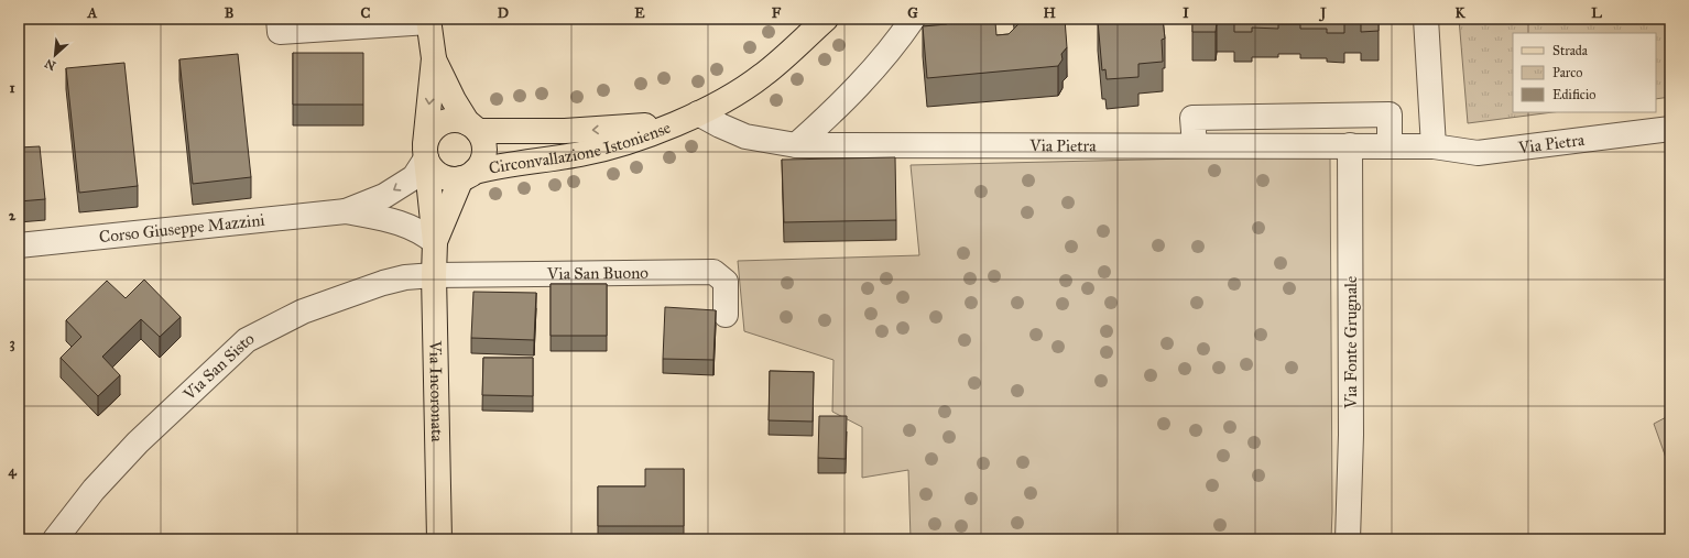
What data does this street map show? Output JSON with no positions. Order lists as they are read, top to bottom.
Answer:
{
  "streets": {
    "main road": ["Circonvallazione Istoniense", "Corso Giuseppe Mazzini", "Via Incoronata"],
    "street": [
      "Via Pietra",
      "Via San Buono",
      "Via Fonte Grugnale",
      "Via San Sisto"
    ]
  },
  "crossings": [
    ["Via Pietra", "Circonvallazione Istoniense"],
    ["Via Pietra", "Via Fonte Grugnale"],
    ["Circonvallazione Istoniense", "Corso Giuseppe Mazzini"],
    ["Circonvallazione Istoniense", "Via Incoronata"],
    ["Corso Giuseppe Mazzini", "Via Incoronata"],
    ["Via San Buono", "Via San Sisto"],
    ["Via San Buono", "Via Incoronata"],
    ["Via San Sisto", "Via Incoronata"]
  ],
  "legend": ["Strada", "Parco", "Edificio"],
  "north": "bottom left",
  "grid": {
    "columns": [
      "A",
      "B",
      "C",
      "D",
      "E",
      "F",
      "G",
      "H",
      "I",
      "J",
      "K",
      "L"
    ],
    "rows": [
      "1",
      "2",
      "3",
      "4"
    ]
  }
}
